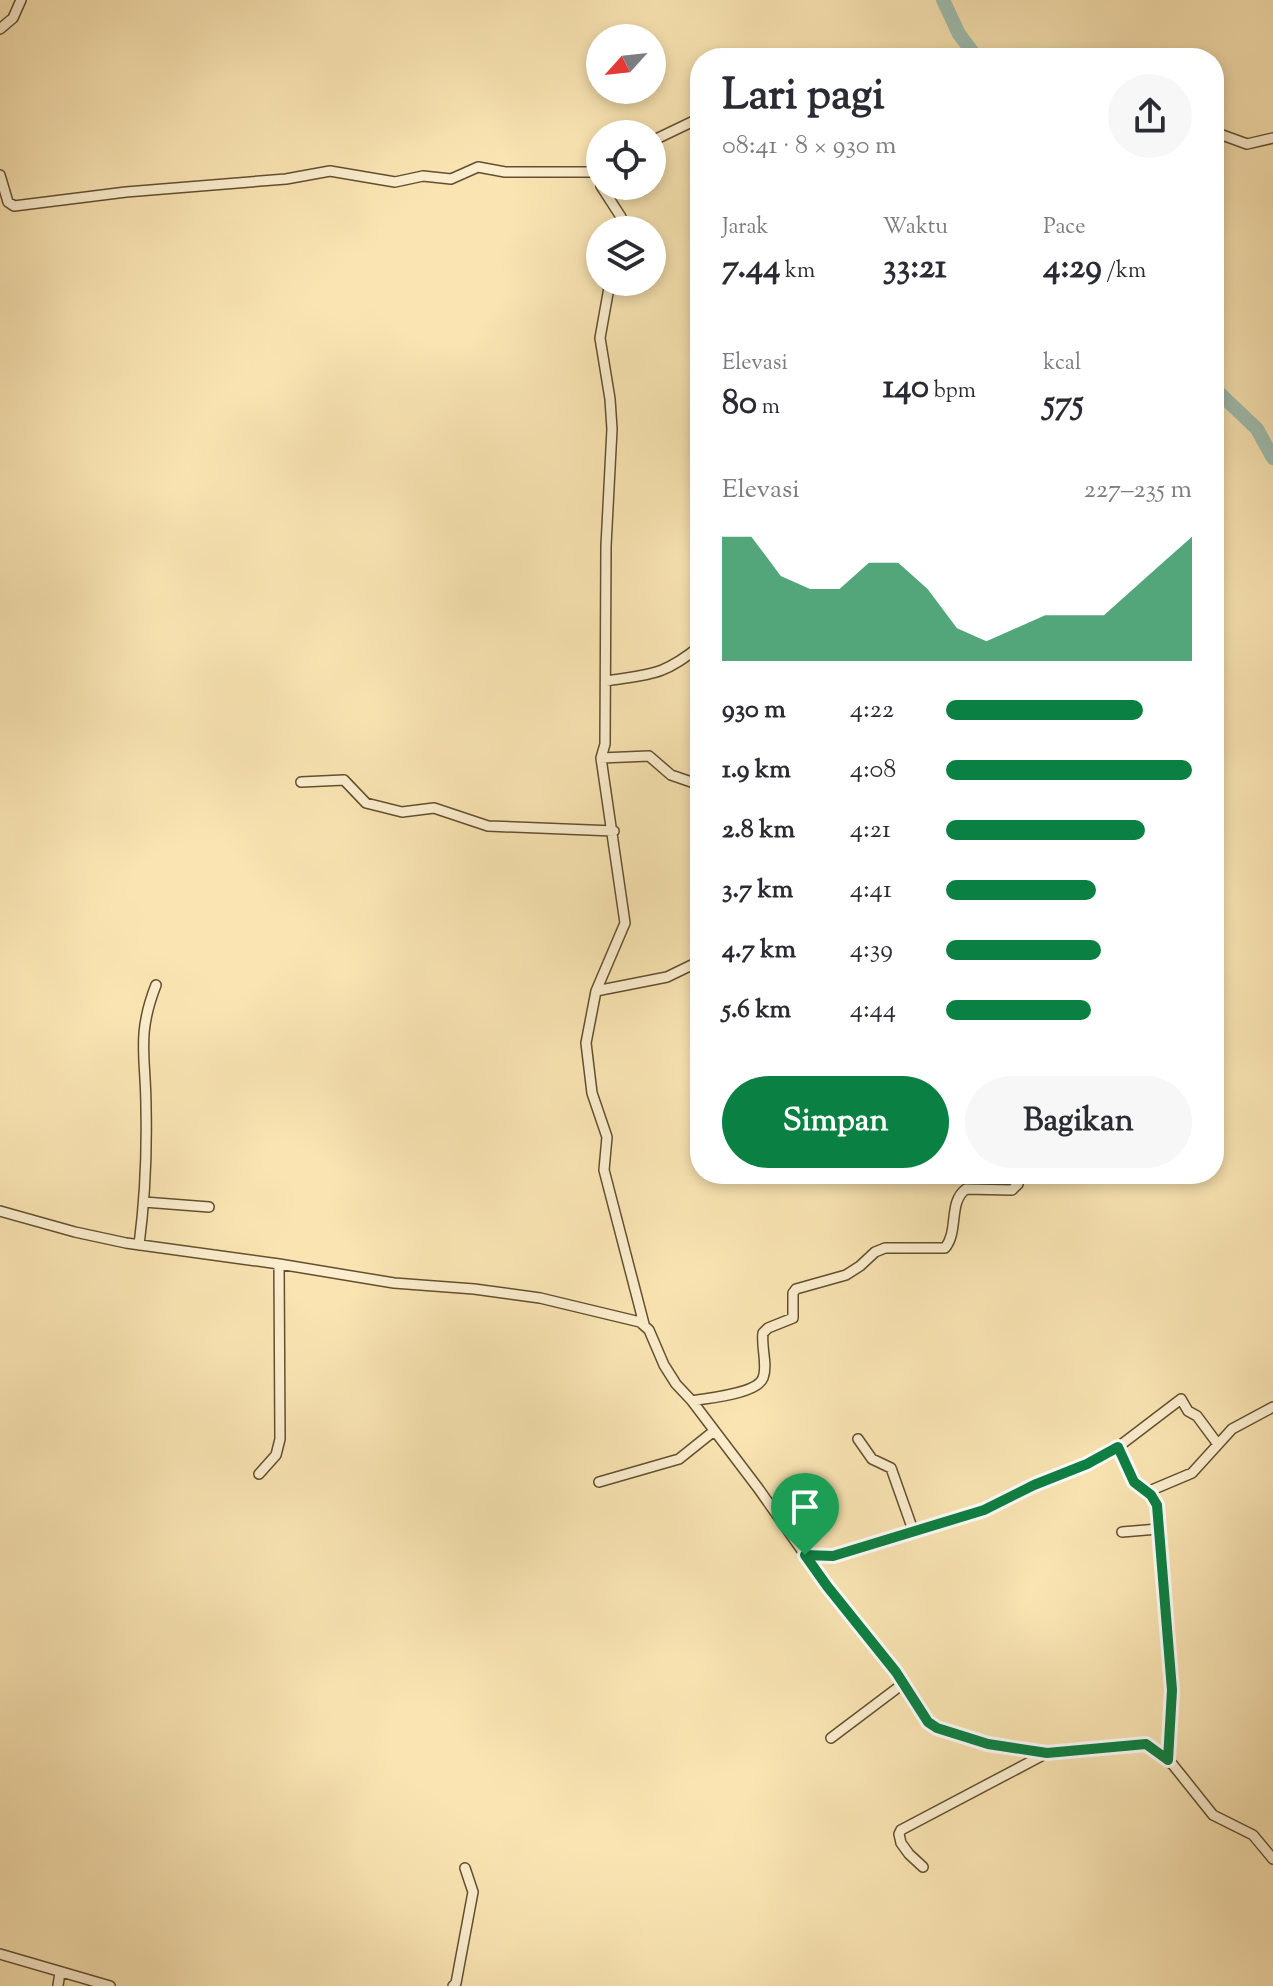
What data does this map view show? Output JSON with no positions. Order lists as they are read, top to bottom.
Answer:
{
  "north": "bottom left",
  "page": {
    "heading": ["Lari pagi", "08:41 · 8 × 930 m"],
    "stats": [
      ["Jarak", "7.44 km"],
      ["Waktu", "33:21"],
      ["Pace", "4:29 /km"],
      ["Elevasi", "80 m"],
      ["140 bpm"],
      ["kcal", "575"]
    ],
    "chart": ["Elevasi", "227–235 m"],
    "list": [
      {
        "name": "930 m",
        "note": "4:22"
      },
      {
        "name": "1.9 km",
        "note": "4:08"
      },
      {
        "name": "2.8 km",
        "note": "4:21"
      },
      {
        "name": "3.7 km",
        "note": "4:41"
      },
      {
        "name": "4.7 km",
        "note": "4:39"
      },
      {
        "name": "5.6 km",
        "note": "4:44"
      }
    ],
    "buttons": ["Simpan", "Bagikan"]
  }
}
